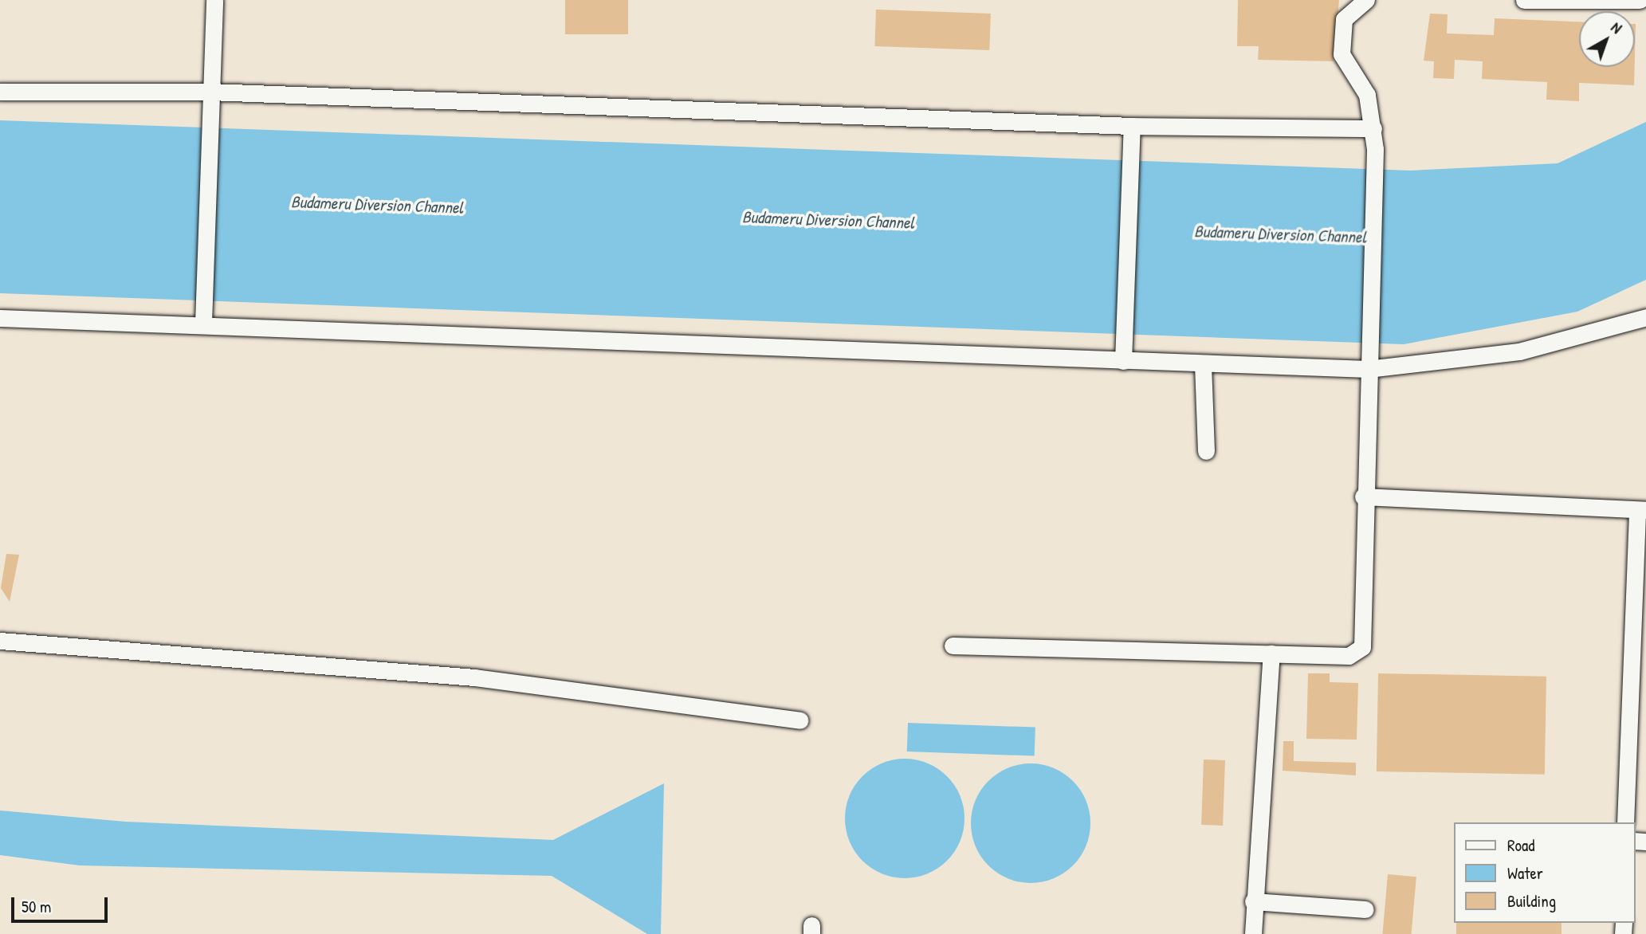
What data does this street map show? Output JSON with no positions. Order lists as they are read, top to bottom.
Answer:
{
  "water": ["Budameru Diversion Channel"],
  "legend": ["Road", "Water", "Building"],
  "scale_bar": "50 m",
  "north": "top right"
}
